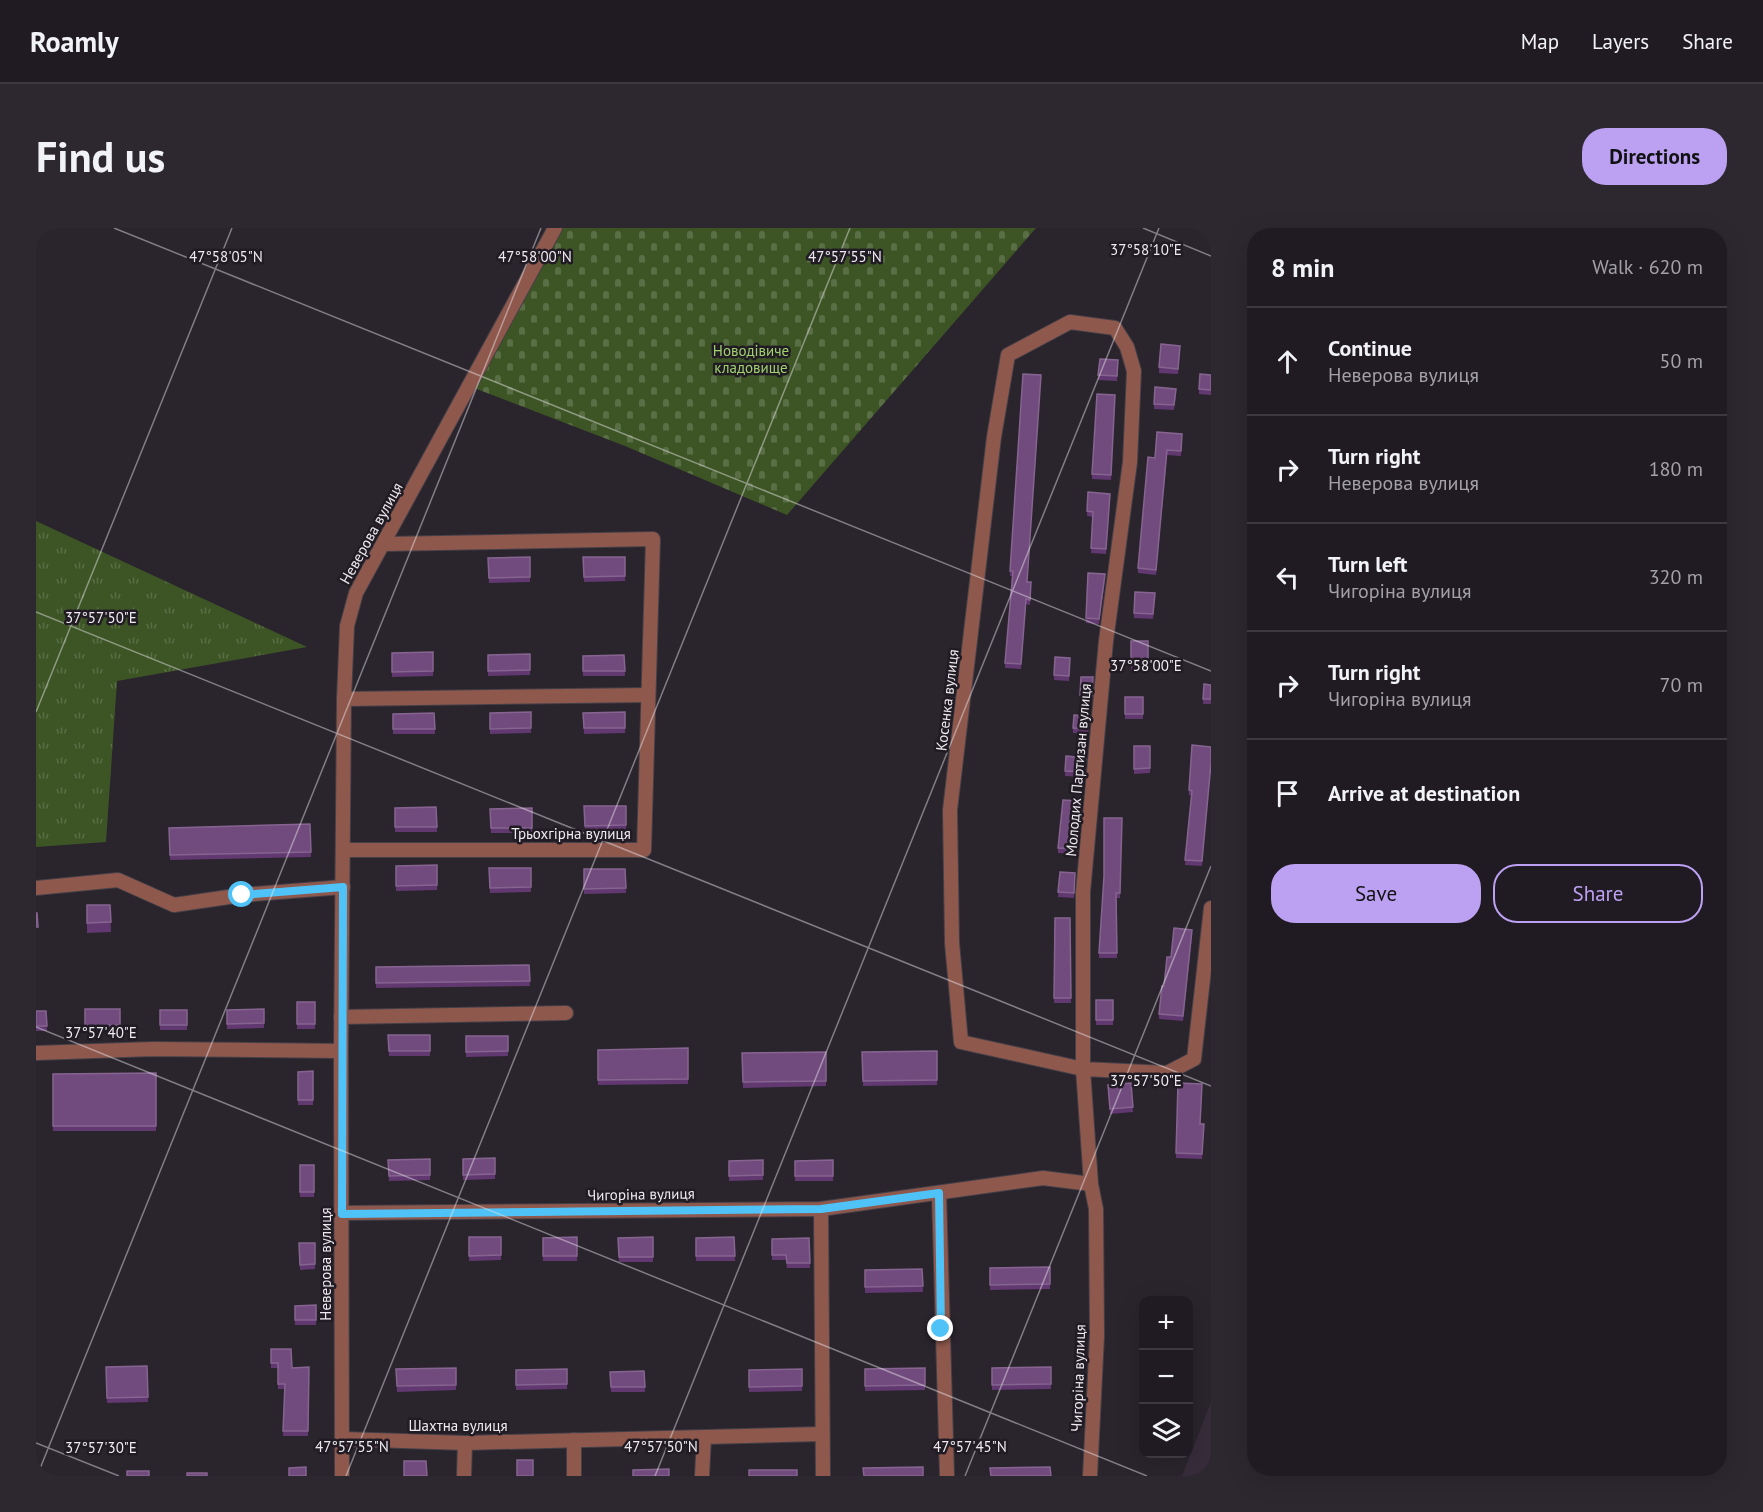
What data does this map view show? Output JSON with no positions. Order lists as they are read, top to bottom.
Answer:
{
  "streets": {
    "street": [
      "Неверова вулиця",
      "Косенка вулиця",
      "Молодих Партизан вулиця",
      "Трьохгірна вулиця",
      "Чигоріна вулиця",
      "Шахтна вулиця"
    ]
  },
  "crossings": [
    ["Неверова вулиця", "Трьохгірна вулиця"],
    ["Неверова вулиця", "Чигоріна вулиця"],
    ["Неверова вулиця", "Шахтна вулиця"],
    ["Косенка вулиця", "Молодих Партизан вулиця"],
    ["Молодих Партизан вулиця", "Чигоріна вулиця"]
  ],
  "parks": ["Новодівиче кладовище"],
  "page": {
    "header": "Roamly",
    "nav": ["Map", "Layers", "Share"],
    "buttons": [
      "Directions",
      ["Save", "Share"]
    ],
    "title": "Find us",
    "heading": ["8 min", "Walk · 620 m"],
    "list": [
      ["Continue", "Неверова вулиця", "50 m"],
      ["Turn right", "Неверова вулиця", "180 m"],
      ["Turn left", "Чигоріна вулиця", "320 m"],
      ["Turn right", "Чигоріна вулиця", "70 m"],
      "Arrive at destination"
    ],
    "map_buttons": ["+", "−"]
  },
  "coordinates": [
    "37°58'10\"E",
    "47°58'05\"N",
    "47°58'00\"N",
    "47°57'55\"N",
    "37°57'50\"E",
    "37°58'00\"E",
    "37°57'40\"E",
    "47°57'50\"N",
    "47°57'45\"N",
    "37°57'30\"E"
  ]
}
